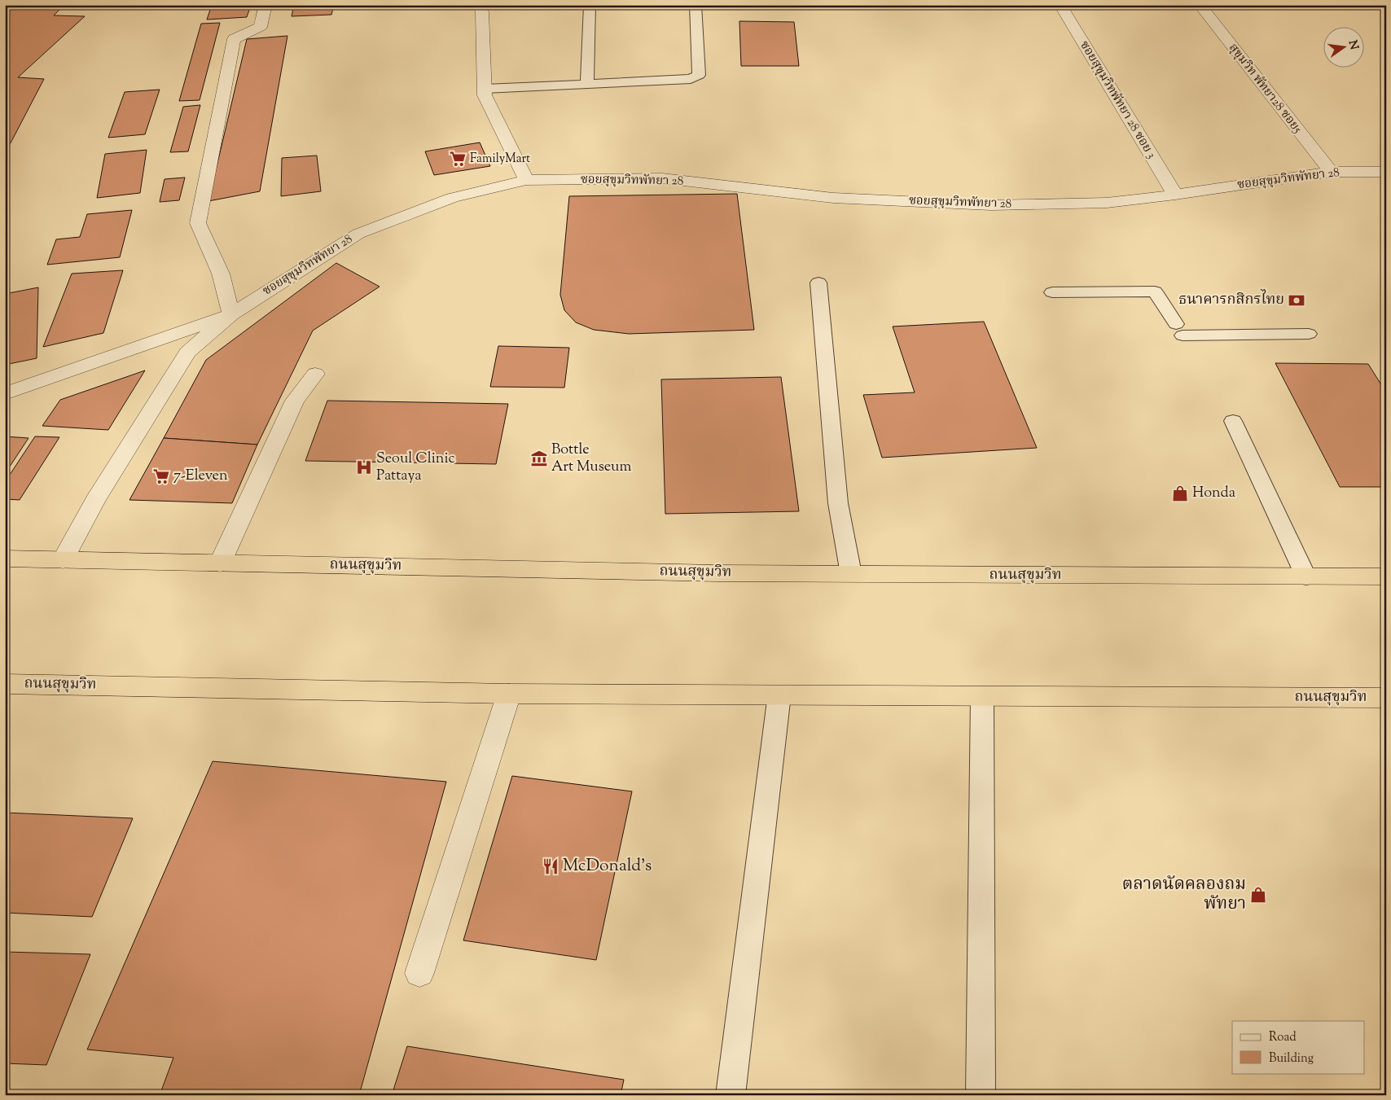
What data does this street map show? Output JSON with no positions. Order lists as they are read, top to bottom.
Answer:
{
  "streets": {
    "highway": ["ถนนสุขุมวิท"],
    "street": ["สุขุมวิท พัทยา28 ซอย5", "ซอยสุขุมวิทพัทยา 28 ซอย 3", "ซอยสุขุมวิทพัทยา 28"]
  },
  "crossings": [
    ["สุขุมวิท พัทยา28 ซอย5", "ซอยสุขุมวิทพัทยา 28"],
    ["ซอยสุขุมวิทพัทยา 28 ซอย 3", "ซอยสุขุมวิทพัทยา 28"],
    ["ซอยสุขุมวิทพัทยา 28", "ถนนสุขุมวิท"]
  ],
  "places": {
    "supermarket": ["FamilyMart", "7-Eleven"],
    "bank": ["ธนาคารกสิกรไทย"],
    "museum": ["Bottle Art Museum"],
    "hospital": ["Seoul Clinic Pattaya"],
    "shop": ["Honda", "ตลาดนัดคลองถม พัทยา"],
    "restaurant": ["McDonald's"]
  },
  "legend": ["Road", "Building"],
  "north": "right"
}
